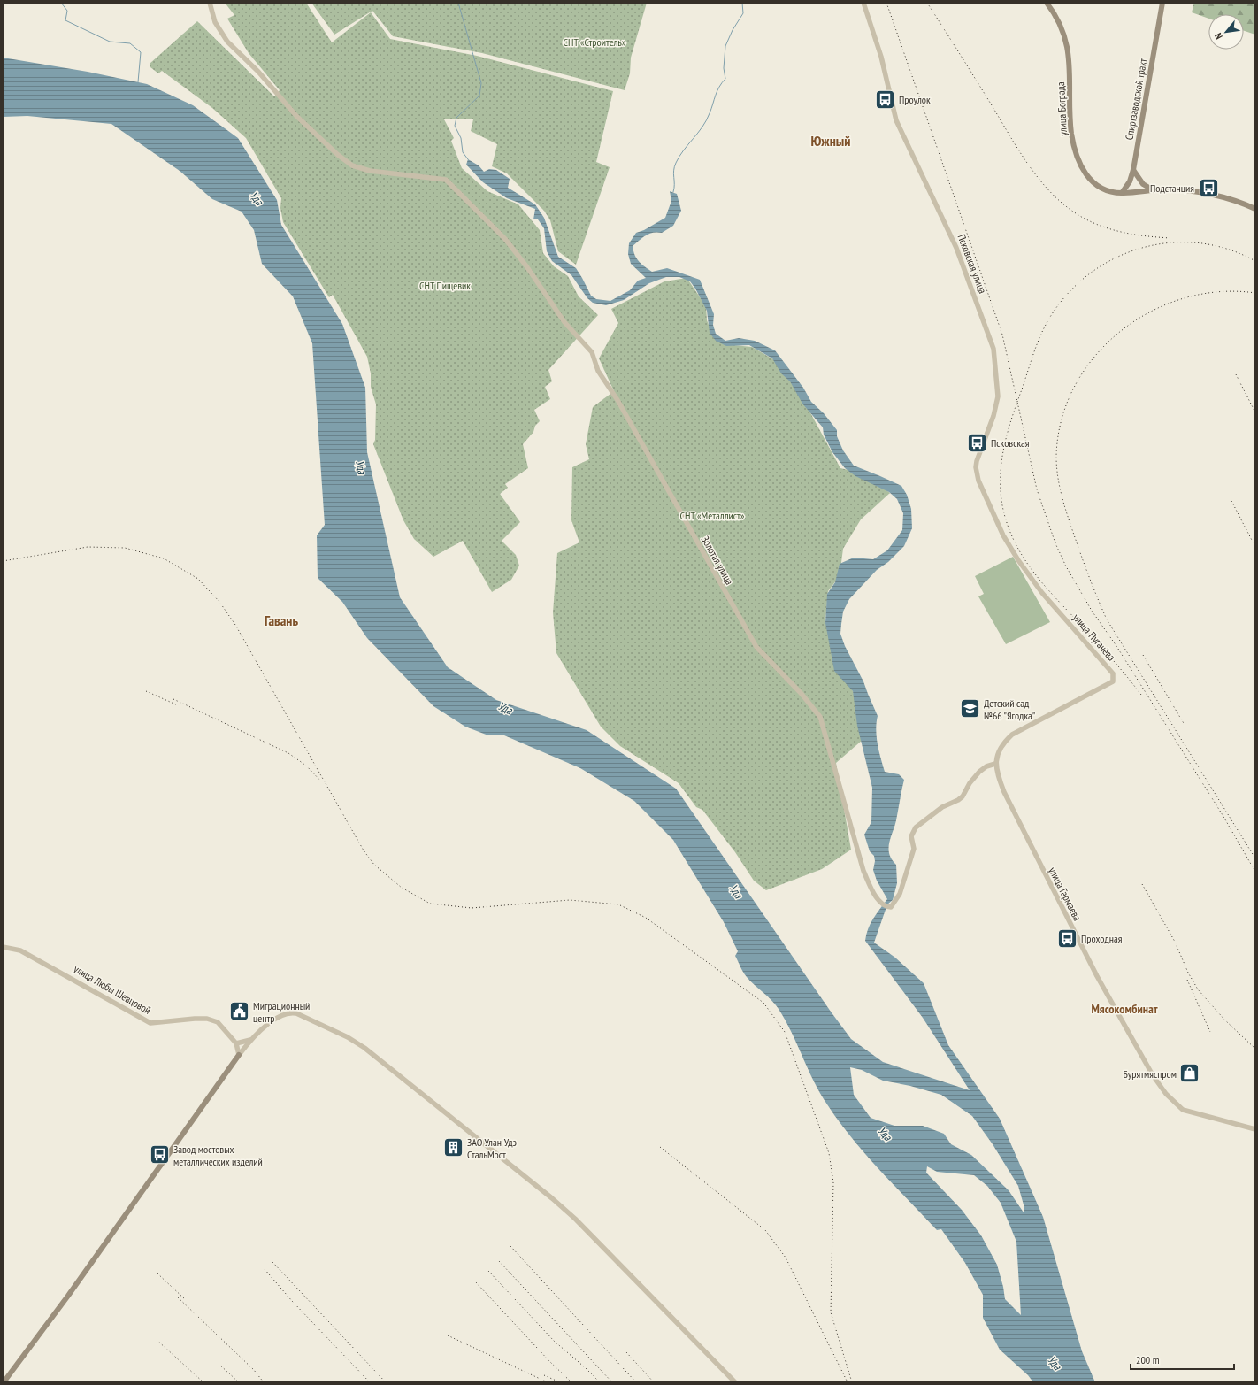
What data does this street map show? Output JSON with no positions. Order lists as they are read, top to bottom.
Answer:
{
  "streets": {
    "main road": ["Спиртзаводской тракт", "улица Бограда"],
    "street": [
      "Псковская улица",
      "Золотая улица",
      "улица Пугачёва",
      "улица Гармаева",
      "улица Любы Шевцовой"
    ]
  },
  "crossings": [
    ["Спиртзаводской тракт", "улица Бограда"],
    ["Псковская улица", "улица Пугачёва"],
    ["Золотая улица", "улица Гармаева"],
    ["улица Пугачёва", "улица Гармаева"]
  ],
  "districts": ["Южный", "Гавань", "Мясокомбинат"],
  "water": ["Уда"],
  "parks": ["СНТ «Строитель»", "СНТ Пищевик", "СНТ «Металлист»"],
  "places": {
    "bus stop": [
      "Проулок",
      "Подстанция",
      "Псковская",
      "Проходная",
      "Завод мостовых металлических изделий"
    ],
    "school or university": ["Детский сад №66 \"Ягодка\""],
    "public building": ["Миграционный центр"],
    "shop": ["Бурятмяспром"],
    "building": ["ЗАО Улан-Удэ СтальМост"]
  },
  "scale_bar": "200 m",
  "north": "bottom left"
}
